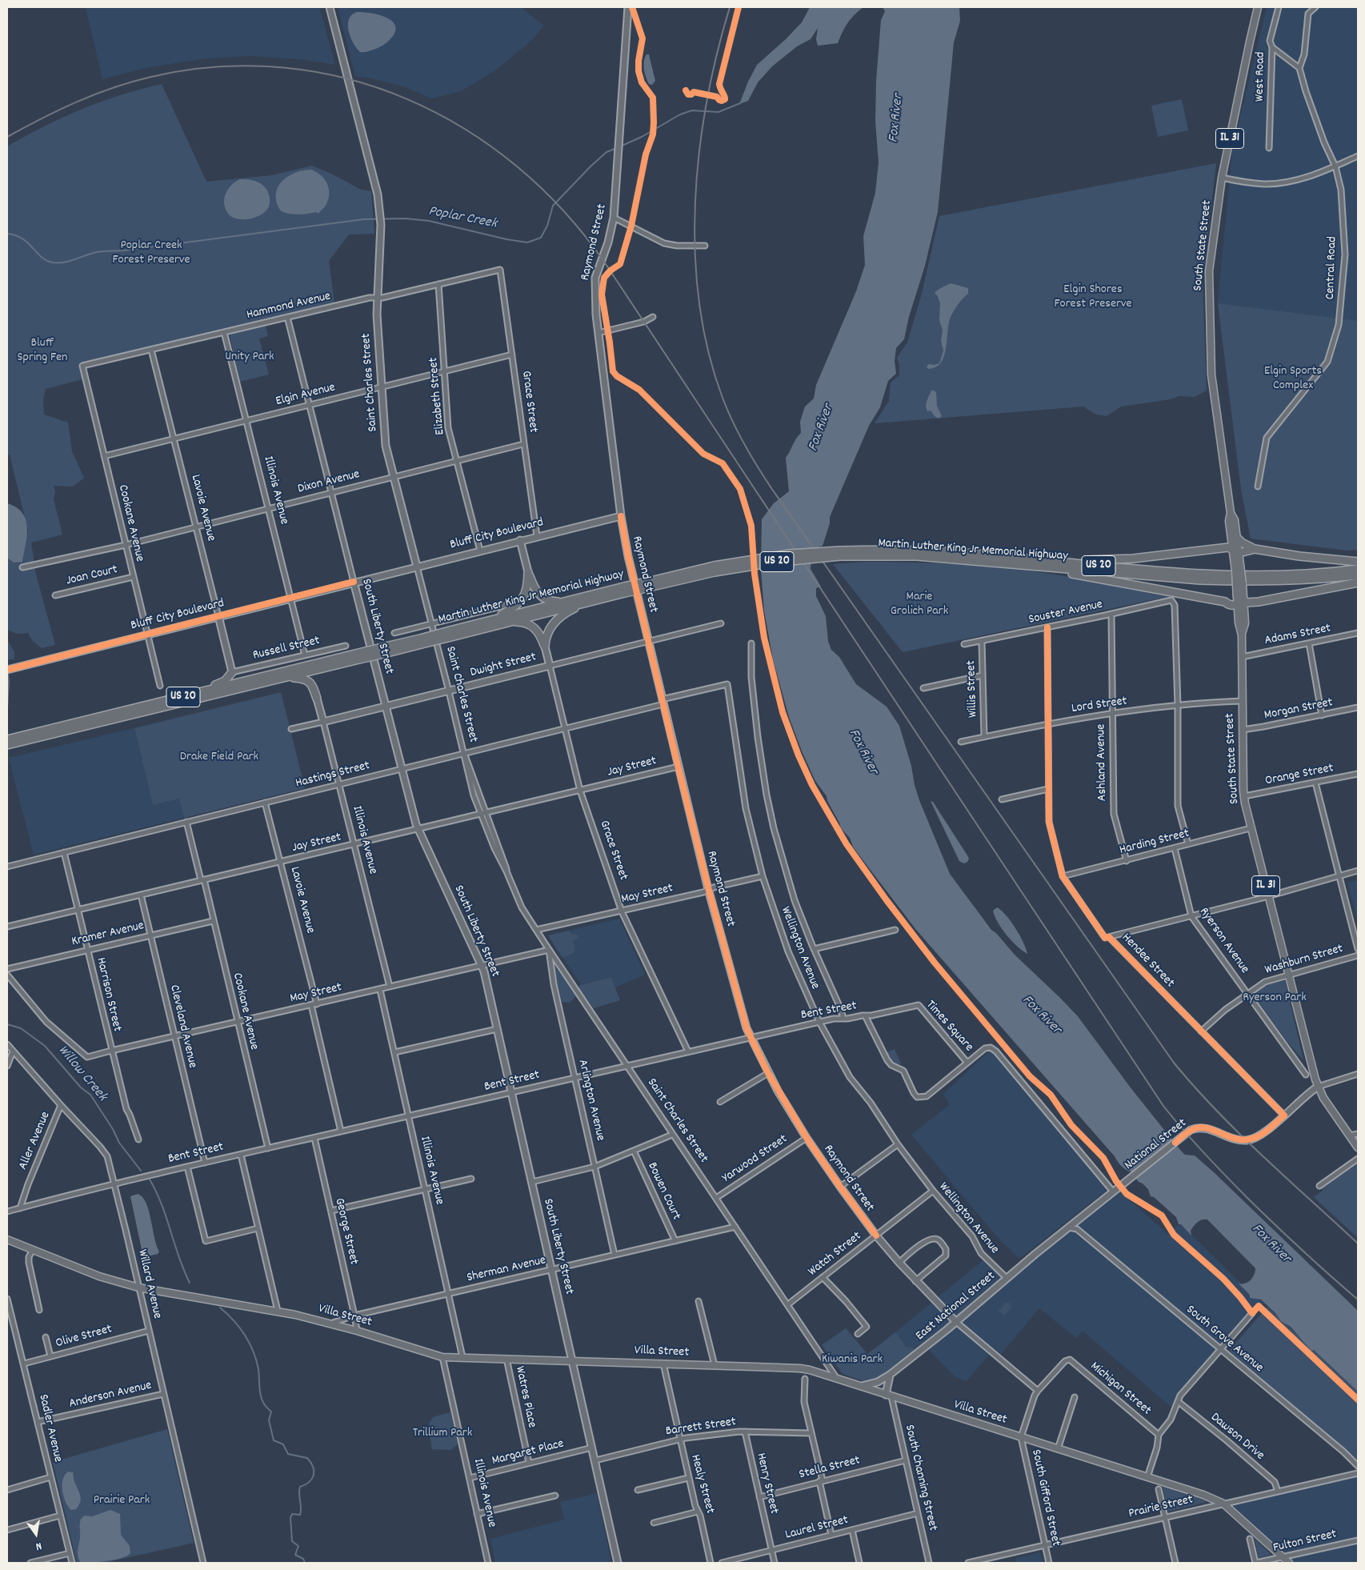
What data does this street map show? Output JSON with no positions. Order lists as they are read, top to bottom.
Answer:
{
  "streets": {
    "highway": ["Martin Luther King Jr Memorial Highway", "US 20"],
    "main road": ["IL 31", "South State Street", "Villa Street"],
    "street": [
      "West Road",
      "Raymond Street",
      "Central Road",
      "Hammond Avenue",
      "Saint Charles Street",
      "Elgin Avenue",
      "Elizabeth Street",
      "Grace Street",
      "Dixon Avenue",
      "Illinois Avenue",
      "Lavoie Avenue",
      "Cookane Avenue",
      "Bluff City Boulevard",
      "Joan Court",
      "Souster Avenue",
      "South Liberty Street",
      "Adams Street",
      "Russell Street",
      "Dwight Street",
      "Willis Street",
      "Lord Street",
      "Morgan Street",
      "Ashland Avenue",
      "Jay Street",
      "Hastings Street",
      "Orange Street",
      "Harding Street",
      "May Street",
      "Kramer Avenue",
      "Ryerson Avenue",
      "Wellington Avenue",
      "Washburn Street",
      "Hendee Street",
      "Harrison Street",
      "Bent Street",
      "Cleveland Avenue",
      "Times Square",
      "Arlington Avenue",
      "Aller Avenue",
      "National Street",
      "Yarwood Street",
      "Bowen Court",
      "George Street",
      "Watch Street",
      "Sherman Avenue",
      "Willard Avenue",
      "East National Street",
      "Olive Street",
      "South Grove Avenue",
      "Michigan Street",
      "Anderson Avenue",
      "Watres Place",
      "Barrett Street",
      "Sadler Avenue",
      "Dawson Drive",
      "Margaret Place",
      "Stella Street",
      "South Channing Street",
      "Henry Street",
      "Healy Street",
      "South Gifford Street",
      "Prairie Street",
      "Laurel Street",
      "Fulton Street"
    ]
  },
  "crossings": [
    ["Raymond Street", "Bluff City Boulevard"],
    ["Raymond Street", "Dwight Street"],
    ["Raymond Street", "Jay Street"],
    ["Raymond Street", "Hastings Street"],
    ["Raymond Street", "May Street"],
    ["Raymond Street", "Bent Street"],
    ["Raymond Street", "Yarwood Street"],
    ["Raymond Street", "Watch Street"],
    ["Raymond Street", "East National Street"],
    ["Raymond Street", "Michigan Street"],
    ["South State Street", "Adams Street"],
    ["South State Street", "Lord Street"],
    ["South State Street", "Morgan Street"],
    ["South State Street", "Orange Street"],
    ["South State Street", "Harding Street"],
    ["South State Street", "Washburn Street"],
    ["South State Street", "National Street"],
    ["Hammond Avenue", "Saint Charles Street"],
    ["Hammond Avenue", "Elizabeth Street"],
    ["Hammond Avenue", "Grace Street"],
    ["Hammond Avenue", "Illinois Avenue"],
    ["Hammond Avenue", "Lavoie Avenue"],
    ["Hammond Avenue", "Cookane Avenue"],
    ["Hammond Avenue", "South Liberty Street"],
    ["Saint Charles Street", "Elgin Avenue"],
    ["Saint Charles Street", "Dixon Avenue"],
    ["Saint Charles Street", "Bluff City Boulevard"],
    ["Saint Charles Street", "Dwight Street"],
    ["Saint Charles Street", "Jay Street"],
    ["Saint Charles Street", "Hastings Street"],
    ["Saint Charles Street", "May Street"],
    ["Saint Charles Street", "Bent Street"],
    ["Saint Charles Street", "Arlington Avenue"],
    ["Saint Charles Street", "Yarwood Street"],
    ["Saint Charles Street", "Watch Street"],
    ["Saint Charles Street", "Sherman Avenue"],
    ["Saint Charles Street", "Villa Street"],
    ["Elgin Avenue", "Elizabeth Street"],
    ["Elgin Avenue", "Grace Street"],
    ["Elgin Avenue", "Illinois Avenue"],
    ["Elgin Avenue", "Lavoie Avenue"],
    ["Elgin Avenue", "Cookane Avenue"],
    ["Elgin Avenue", "South Liberty Street"],
    ["Elizabeth Street", "Dixon Avenue"],
    ["Elizabeth Street", "Bluff City Boulevard"],
    ["Grace Street", "Dixon Avenue"],
    ["Grace Street", "Bluff City Boulevard"],
    ["Grace Street", "Dwight Street"],
    ["Grace Street", "Jay Street"],
    ["Grace Street", "Hastings Street"],
    ["Grace Street", "May Street"],
    ["Grace Street", "Bent Street"],
    ["Dixon Avenue", "Illinois Avenue"],
    ["Dixon Avenue", "Lavoie Avenue"],
    ["Dixon Avenue", "Cookane Avenue"],
    ["Dixon Avenue", "South Liberty Street"],
    ["Illinois Avenue", "Bluff City Boulevard"],
    ["Illinois Avenue", "Russell Street"],
    ["Illinois Avenue", "Dwight Street"],
    ["Illinois Avenue", "Jay Street"],
    ["Illinois Avenue", "Hastings Street"],
    ["Illinois Avenue", "May Street"],
    ["Illinois Avenue", "Bent Street"],
    ["Illinois Avenue", "Sherman Avenue"],
    ["Illinois Avenue", "Villa Street"],
    ["Illinois Avenue", "Margaret Place"],
    ["Lavoie Avenue", "Bluff City Boulevard"],
    ["Lavoie Avenue", "Russell Street"],
    ["Lavoie Avenue", "Jay Street"],
    ["Lavoie Avenue", "Hastings Street"],
    ["Lavoie Avenue", "May Street"],
    ["Cookane Avenue", "Bluff City Boulevard"],
    ["Cookane Avenue", "Joan Court"],
    ["Cookane Avenue", "Jay Street"],
    ["Cookane Avenue", "Hastings Street"],
    ["Cookane Avenue", "May Street"],
    ["Cookane Avenue", "Kramer Avenue"],
    ["Cookane Avenue", "Bent Street"],
    ["Bluff City Boulevard", "South Liberty Street"],
    ["Souster Avenue", "Willis Street"],
    ["Souster Avenue", "Lord Street"],
    ["Souster Avenue", "Ashland Avenue"],
    ["Souster Avenue", "Hendee Street"],
    ["South Liberty Street", "Dwight Street"],
    ["South Liberty Street", "Jay Street"],
    ["South Liberty Street", "Hastings Street"],
    ["South Liberty Street", "May Street"],
    ["South Liberty Street", "Bent Street"],
    ["South Liberty Street", "Sherman Avenue"],
    ["South Liberty Street", "Villa Street"],
    ["South Liberty Street", "Barrett Street"],
    ["South Liberty Street", "Margaret Place"],
    ["Willis Street", "Lord Street"],
    ["Lord Street", "Ashland Avenue"],
    ["Lord Street", "Hendee Street"],
    ["Ashland Avenue", "Harding Street"],
    ["Jay Street", "Harrison Street"],
    ["Jay Street", "Cleveland Avenue"],
    ["Hastings Street", "Wellington Avenue"],
    ["Hastings Street", "Harrison Street"],
    ["Harding Street", "Ryerson Avenue"],
    ["Harding Street", "Hendee Street"],
    ["May Street", "Wellington Avenue"],
    ["May Street", "Harrison Street"],
    ["May Street", "Cleveland Avenue"],
    ["May Street", "Arlington Avenue"],
    ["Kramer Avenue", "Harrison Street"],
    ["Kramer Avenue", "Cleveland Avenue"],
    ["Ryerson Avenue", "Washburn Street"],
    ["Wellington Avenue", "Bent Street"],
    ["Wellington Avenue", "Watch Street"],
    ["Wellington Avenue", "East National Street"],
    ["Washburn Street", "Hendee Street"],
    ["Hendee Street", "National Street"],
    ["Bent Street", "Cleveland Avenue"],
    ["Bent Street", "Times Square"],
    ["Bent Street", "Arlington Avenue"],
    ["Bent Street", "Aller Avenue"],
    ["Bent Street", "George Street"],
    ["Bent Street", "Willard Avenue"],
    ["Times Square", "National Street"],
    ["Arlington Avenue", "Sherman Avenue"],
    ["Aller Avenue", "Willard Avenue"],
    ["National Street", "East National Street"],
    ["National Street", "South Grove Avenue"],
    ["Bowen Court", "Sherman Avenue"],
    ["George Street", "Sherman Avenue"],
    ["George Street", "Villa Street"],
    ["Sherman Avenue", "Villa Street"],
    ["Willard Avenue", "Villa Street"],
    ["Willard Avenue", "Olive Street"],
    ["Willard Avenue", "Anderson Avenue"],
    ["East National Street", "Villa Street"],
    ["Villa Street", "Watres Place"],
    ["Villa Street", "South Channing Street"],
    ["Villa Street", "Healy Street"],
    ["Villa Street", "South Gifford Street"],
    ["Villa Street", "Prairie Street"],
    ["Villa Street", "Fulton Street"],
    ["Olive Street", "Sadler Avenue"],
    ["Anderson Avenue", "Sadler Avenue"],
    ["Watres Place", "Margaret Place"],
    ["Barrett Street", "Henry Street"],
    ["Barrett Street", "Healy Street"],
    ["Dawson Drive", "Prairie Street"],
    ["Stella Street", "South Channing Street"],
    ["Stella Street", "Henry Street"],
    ["South Channing Street", "Laurel Street"],
    ["Henry Street", "Laurel Street"],
    ["South Gifford Street", "Prairie Street"]
  ],
  "water": ["Fox River", "Poplar Creek", "Willow Creek"],
  "parks": [
    "Poplar Creek Forest Preserve",
    "Elgin Shores Forest Preserve",
    "Bluff Spring Fen",
    "Unity Park",
    "Elgin Sports Complex",
    "Marie Grolich Park",
    "Drake Field Park",
    "Ryerson Park",
    "Kiwanis Park",
    "Trillium Park",
    "Prairie Park"
  ],
  "north": "bottom"
}
